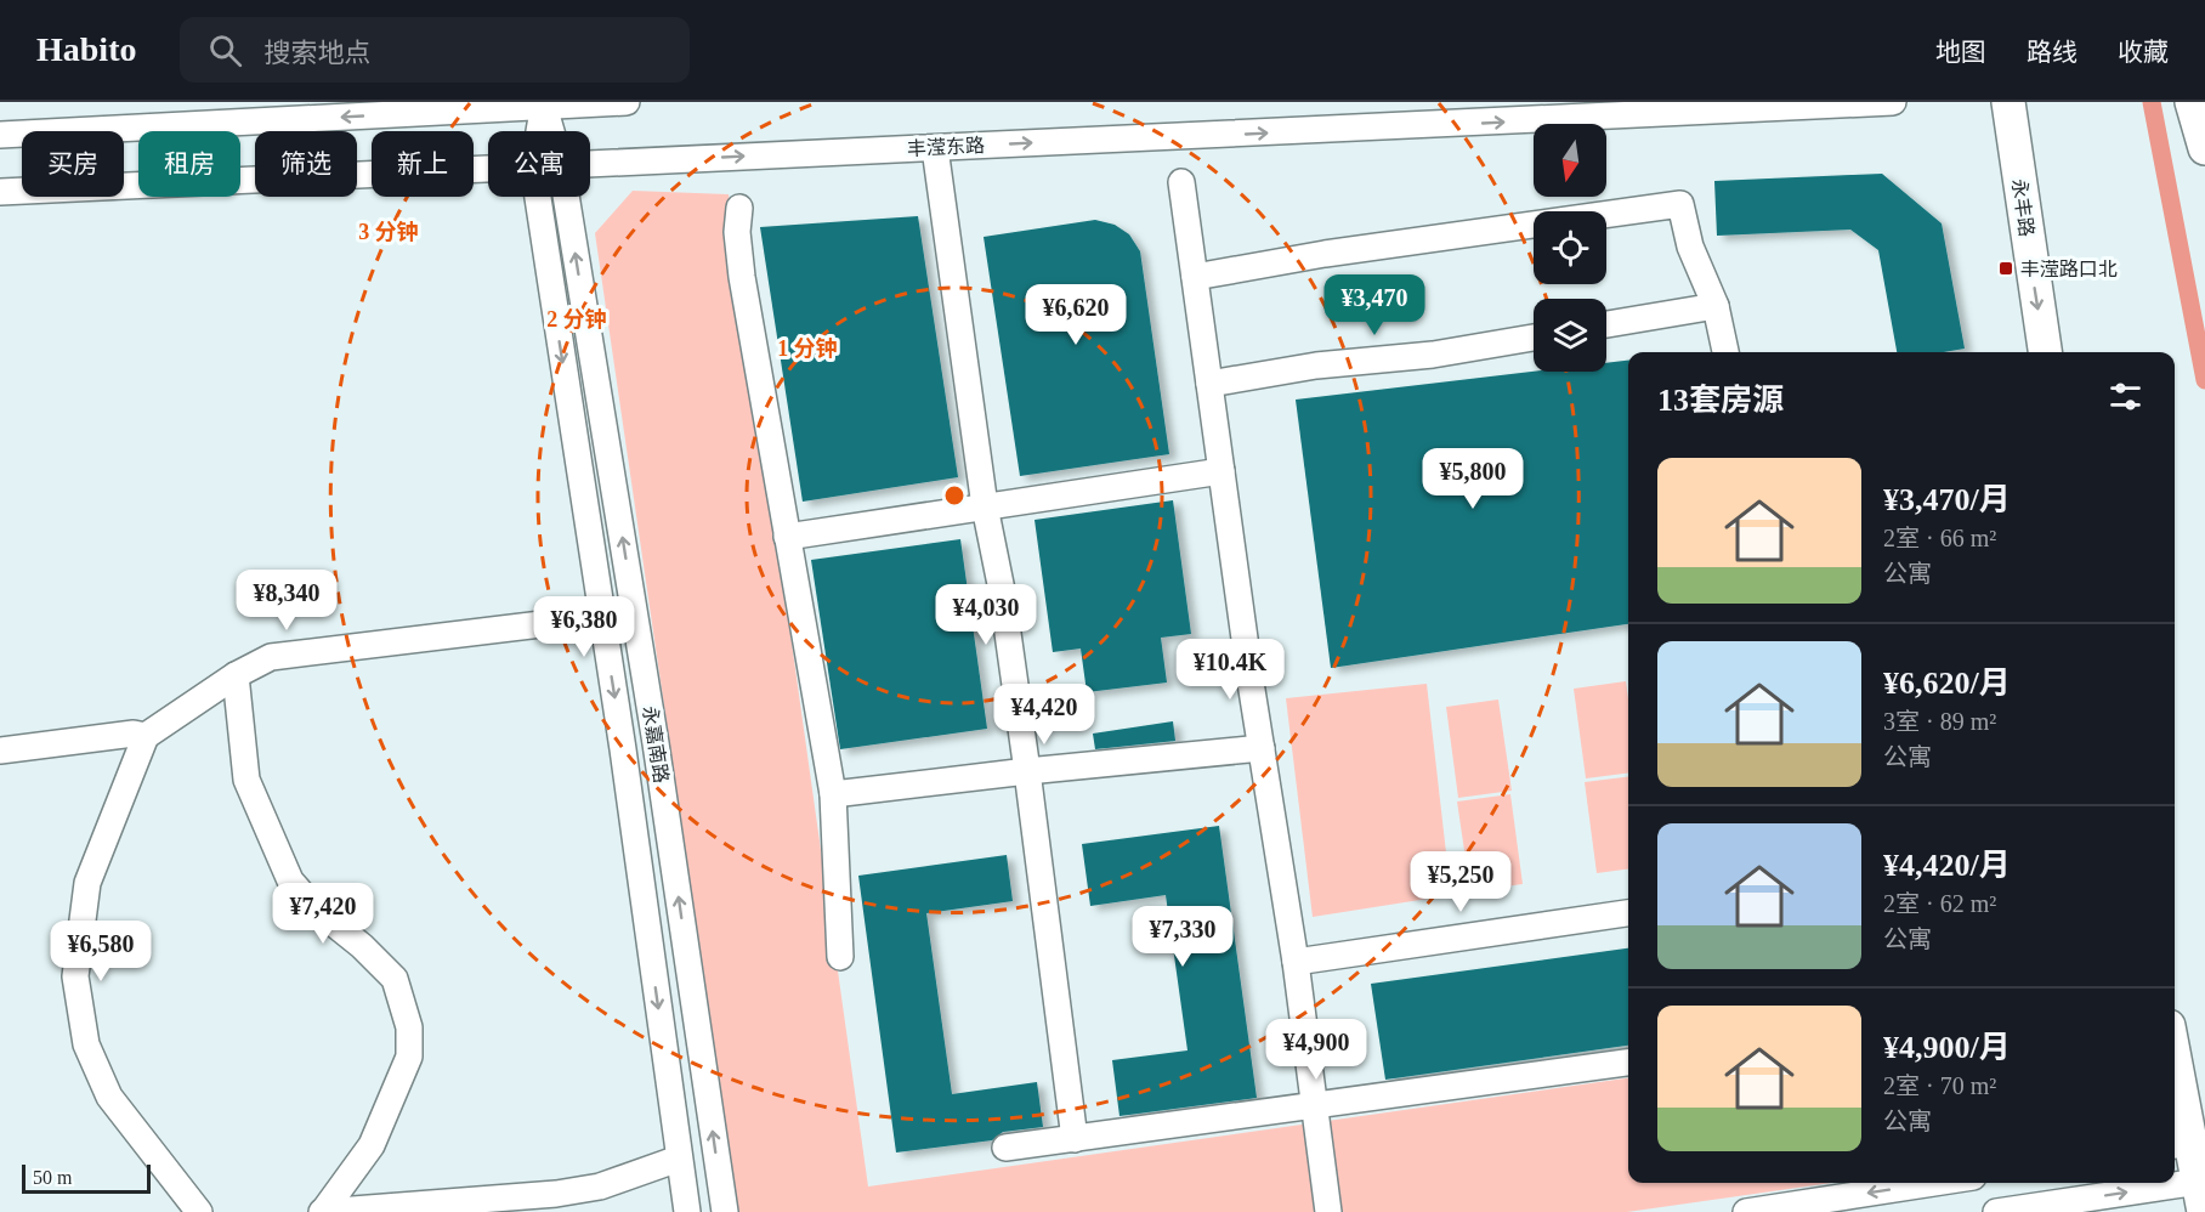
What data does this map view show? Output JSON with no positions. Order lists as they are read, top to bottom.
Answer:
{
  "streets": {
    "main road": ["永丰路"],
    "street": ["丰滢东路", "永嘉南路"]
  },
  "one_way": ["丰滢东路", "永丰路"],
  "places": {
    "transit": ["丰滢路口北"]
  },
  "scale_bar": "50 m",
  "north": "bottom",
  "page": {
    "header": "Habito",
    "search": "搜索地点",
    "nav": ["地图", "路线", "收藏"],
    "chip": [
      "买房",
      "租房",
      "筛选",
      "新上",
      "公寓"
    ],
    "price": [
      "¥3,470",
      "¥6,620",
      "¥5,800",
      "¥8,340",
      "¥4,030",
      "¥6,380",
      "¥10.4K",
      "¥4,420",
      "¥5,250",
      "¥7,420",
      "¥7,330",
      "¥6,580",
      "¥4,900"
    ],
    "heading": "13套房源",
    "list": [
      {
        "name": "¥3,470/月",
        "note": "2室 · 66 m² · 公寓"
      },
      {
        "name": "¥6,620/月",
        "note": "3室 · 89 m² · 公寓"
      },
      {
        "name": "¥4,420/月",
        "note": "2室 · 62 m² · 公寓"
      },
      {
        "name": "¥4,900/月",
        "note": "2室 · 70 m² · 公寓"
      }
    ],
    "scale": "50 m"
  },
  "rings": ["3 分钟", "2 分钟", "1 分钟"]
}
